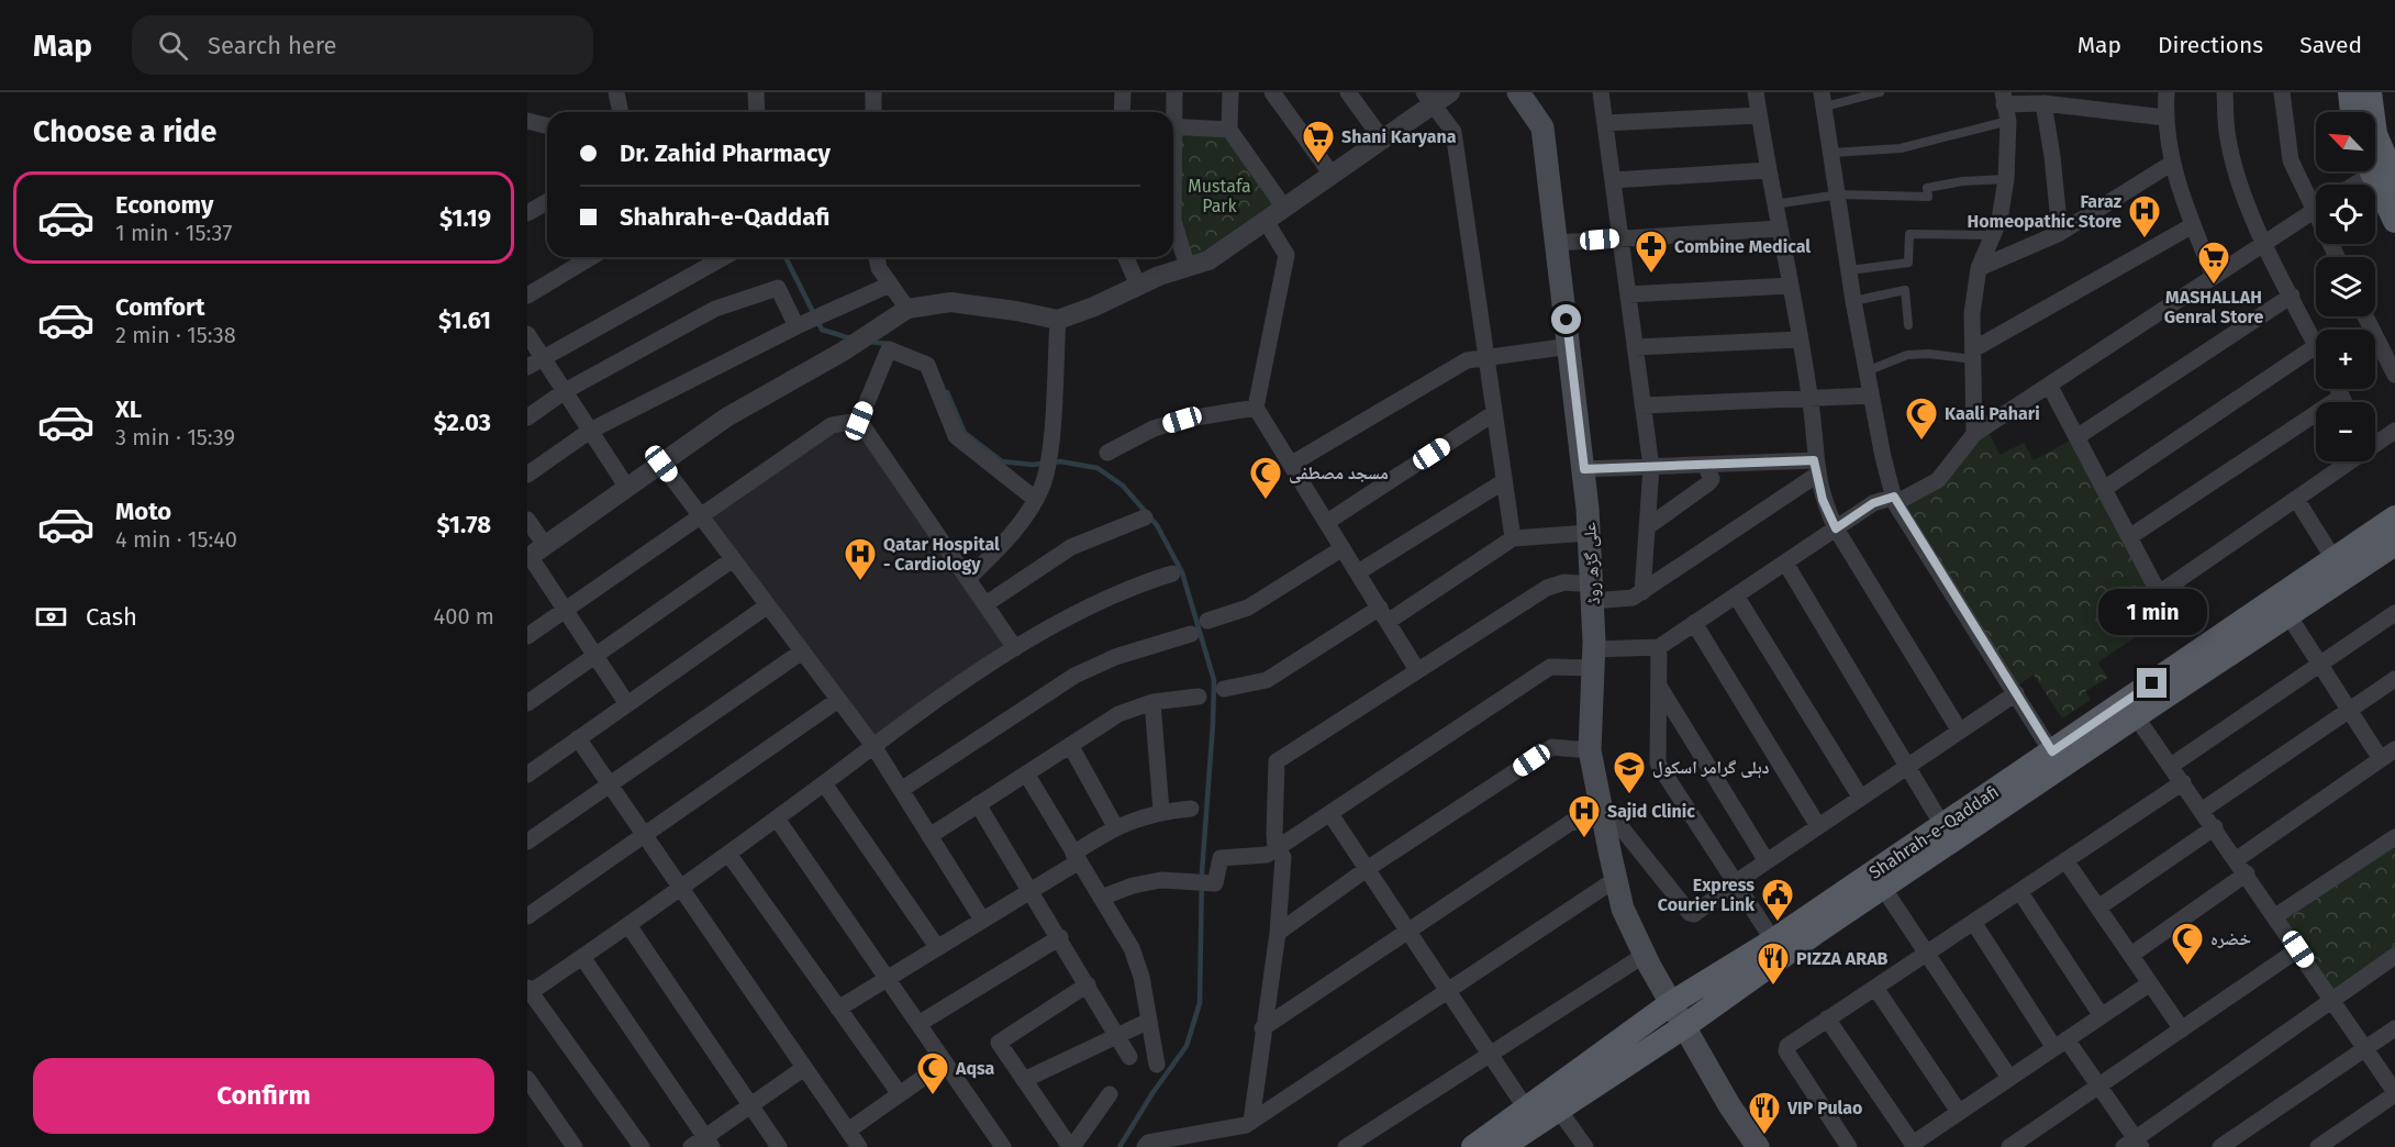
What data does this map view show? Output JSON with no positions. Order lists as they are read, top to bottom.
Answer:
{
  "streets": {
    "main road": ["علی گڑھ روڈ", "Shahrah-e-Qaddafi"]
  },
  "crossings": [
    ["علی گڑھ روڈ", "Shahrah-e-Qaddafi"]
  ],
  "parks": ["Mustafa Park"],
  "places": {
    "supermarket": ["Shani Karyana", "MASHALLAH Genral Store"],
    "hospital": ["Faraz Homeopathic Store", "Qatar Hospital - Cardiology", "Sajid Clinic"],
    "pharmacy": ["Combine Medical"],
    "mosque": [
      "Kaali Pahari",
      "مسجد مصطفی",
      "خضرہ",
      "Aqsa"
    ],
    "school or university": ["دہلی گرامر اسکول"],
    "public building": ["Express Courier Link"],
    "restaurant": ["PIZZA ARAB", "VIP Pulao"]
  },
  "north": "top left",
  "page": {
    "header": "Map",
    "search": "Search here",
    "nav": ["Map", "Directions", "Saved"],
    "heading": "Choose a ride",
    "map_buttons": ["+", "−"],
    "banner": ["Dr. Zahid Pharmacy", "Shahrah-e-Qaddafi"],
    "list": [
      {
        "name": "Economy",
        "note": "1 min · 15:37",
        "value": "$1.19"
      },
      {
        "name": "Comfort",
        "note": "2 min · 15:38",
        "value": "$1.61"
      },
      {
        "name": "XL",
        "note": "3 min · 15:39",
        "value": "$2.03"
      },
      {
        "name": "Moto",
        "note": "4 min · 15:40",
        "value": "$1.78"
      }
    ],
    "pay": ["Cash", "400 m"],
    "bubble": "1 min",
    "buttons": "Confirm"
  }
}
